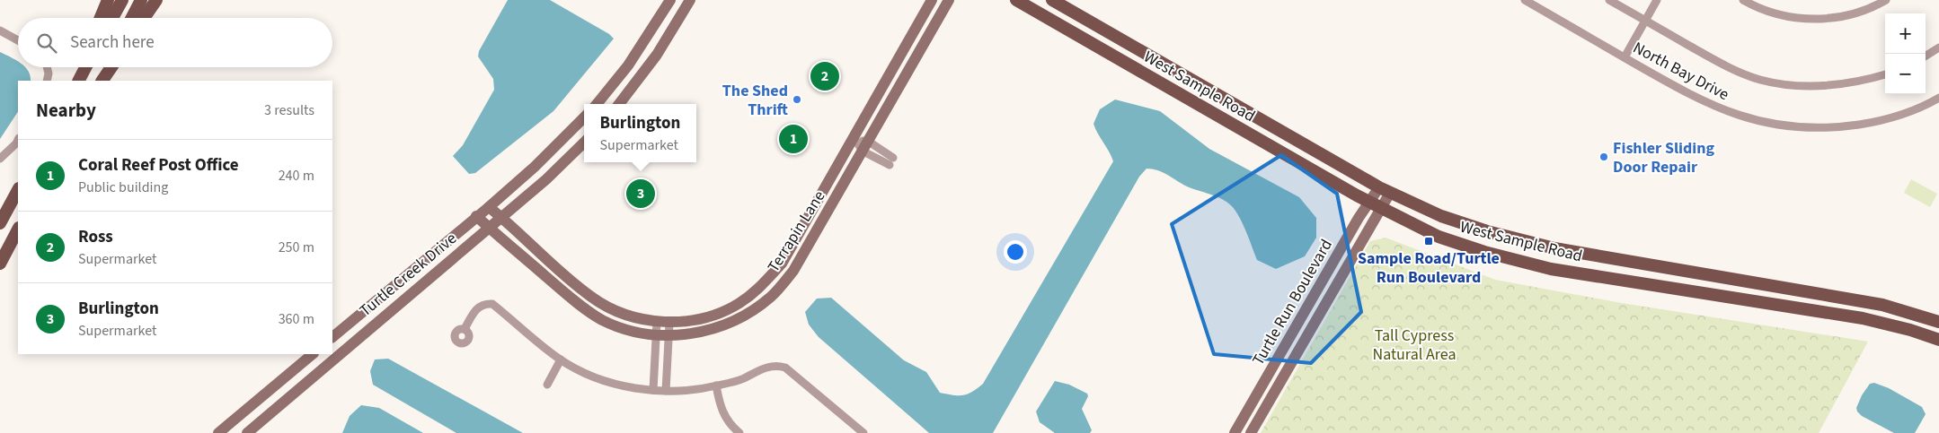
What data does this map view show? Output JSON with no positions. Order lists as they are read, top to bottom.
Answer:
{
  "streets": {
    "main road": ["West Sample Road"],
    "street": [
      "North Bay Drive",
      "Terrapin Lane",
      "Turtle Creek Drive",
      "Turtle Run Boulevard"
    ]
  },
  "crossings": [
    ["West Sample Road", "Turtle Run Boulevard"],
    ["Terrapin Lane", "Turtle Creek Drive"]
  ],
  "parks": ["Tall Cypress Natural Area"],
  "places": {
    "other": ["The Shed Thrift", "Fishler Sliding Door Repair"],
    "transit": ["Sample Road/Turtle Run Boulevard"]
  },
  "page": {
    "map_buttons": ["+", "−"],
    "search": "Search here",
    "pins": ["2", "1", "3"],
    "heading": ["Nearby", "3 results"],
    "popup": ["Burlington", "Supermarket"],
    "list": [
      {
        "mark": "1",
        "name": "Coral Reef Post Office",
        "note": "Public building",
        "value": "240 m"
      },
      {
        "mark": "2",
        "name": "Ross",
        "note": "Supermarket",
        "value": "250 m"
      },
      {
        "mark": "3",
        "name": "Burlington",
        "note": "Supermarket",
        "value": "360 m"
      }
    ]
  }
}
